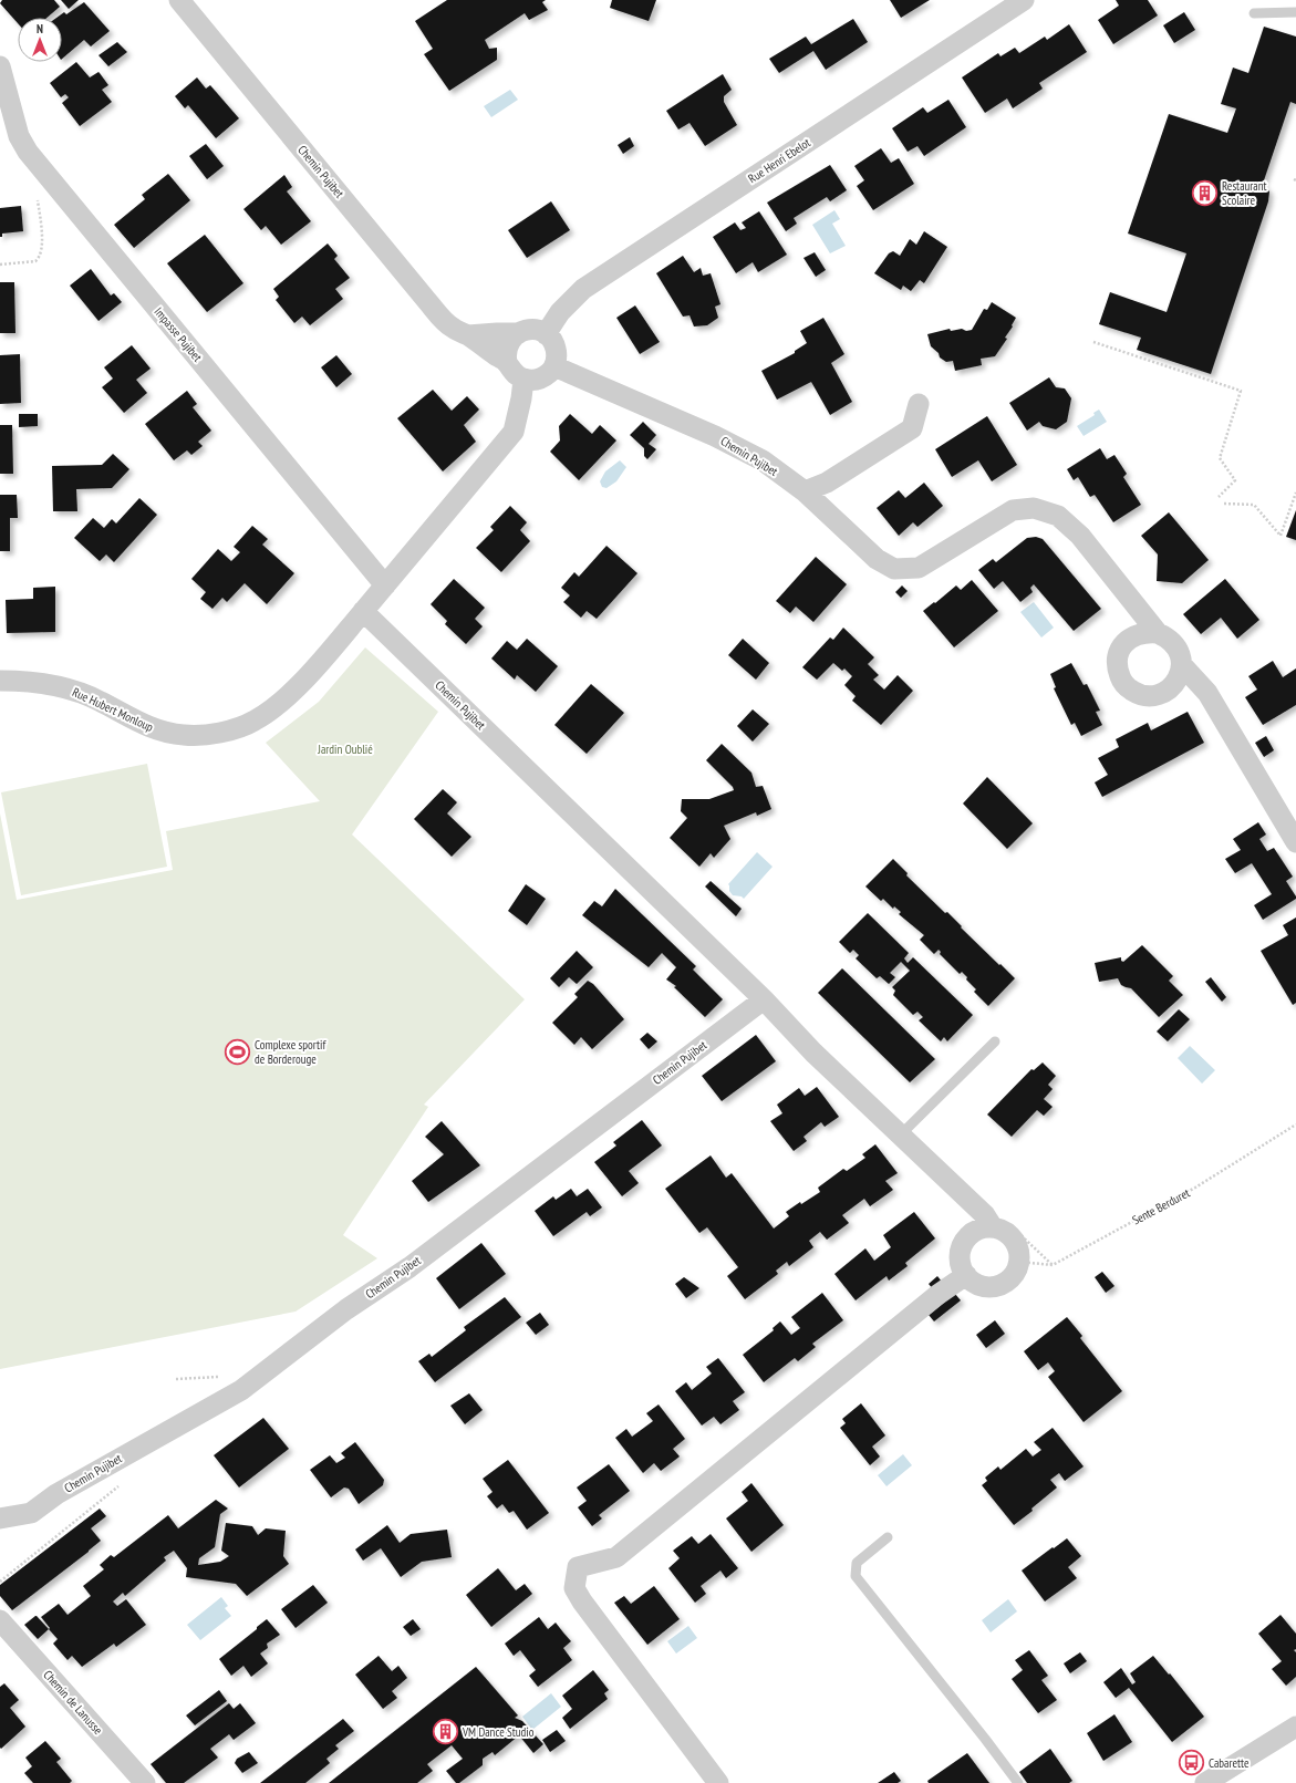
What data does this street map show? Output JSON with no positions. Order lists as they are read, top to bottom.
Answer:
{
  "streets": {
    "street": [
      "Rue Henri Ebelot",
      "Chemin Pujibet",
      "Impasse Pujibet",
      "Rue Hubert Monloup",
      "Chemin de Lanusse"
    ],
    "path": ["Sente Berduret"]
  },
  "crossings": [
    ["Rue Henri Ebelot", "Chemin Pujibet"],
    ["Chemin Pujibet", "Rue Hubert Monloup"],
    ["Chemin Pujibet", "Sente Berduret"]
  ],
  "parks": ["Jardin Oublié"],
  "places": {
    "building": ["Restaurant Scolaire", "VM Dance Studio"],
    "sports": ["Complexe sportif de Borderouge"],
    "bus stop": ["Cabarette"]
  },
  "north": "top"
}
